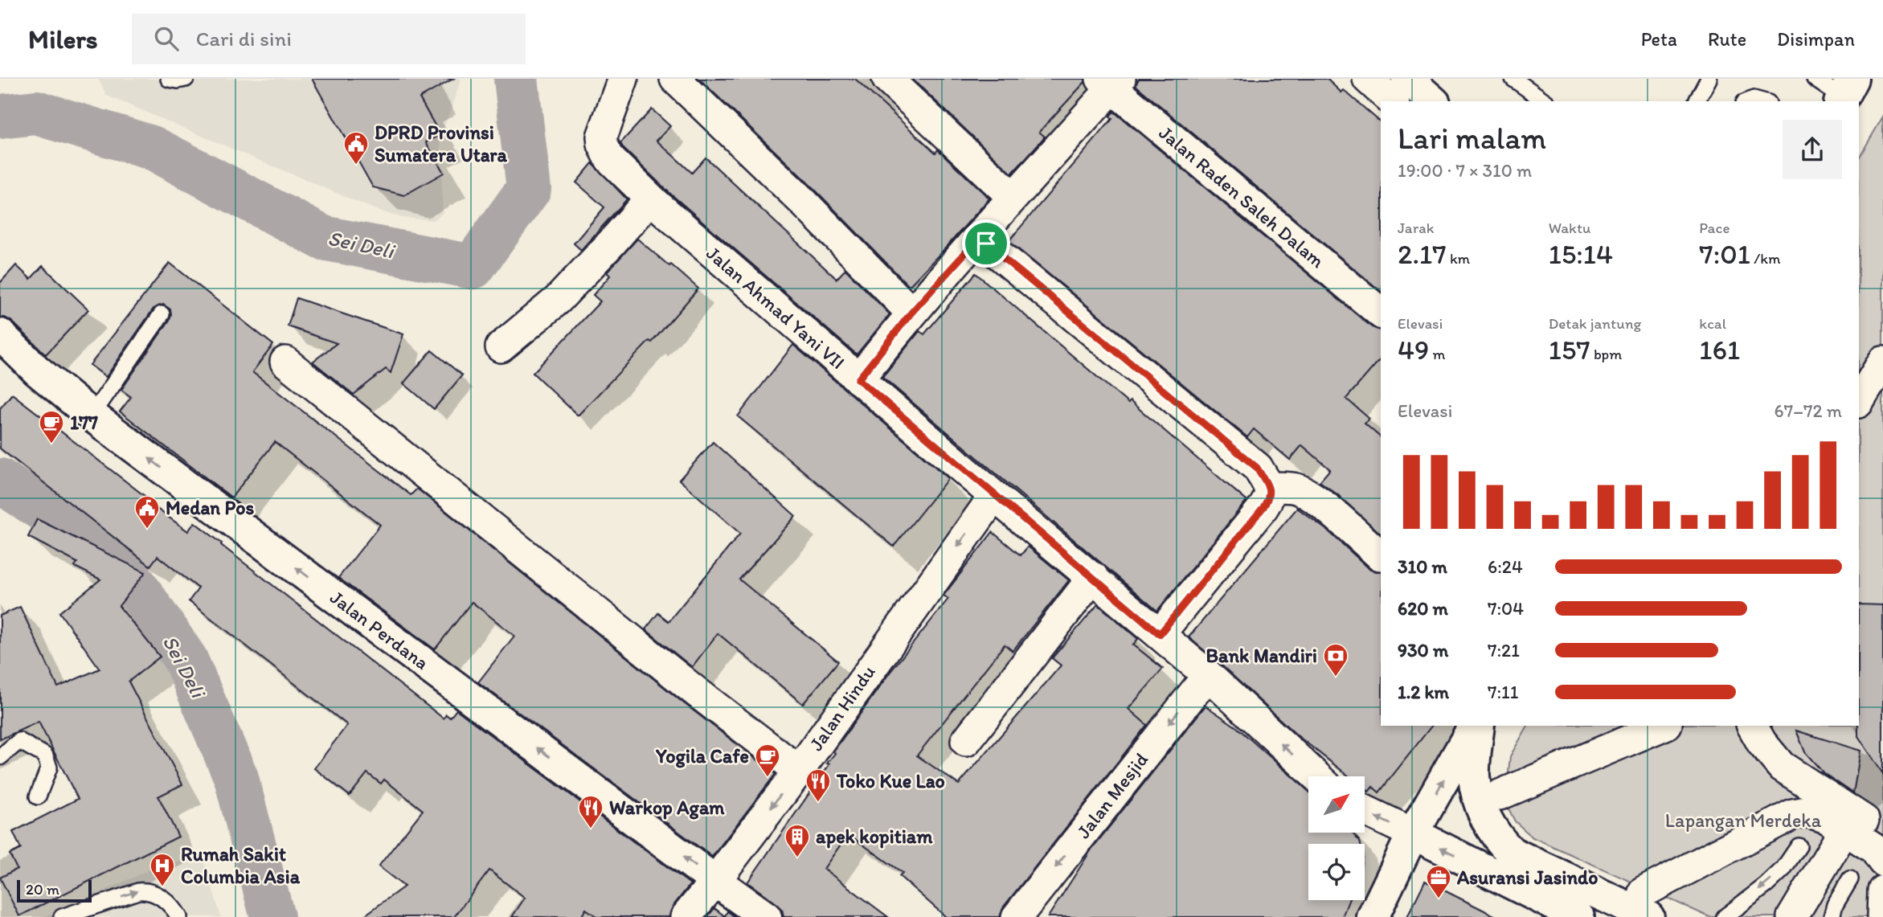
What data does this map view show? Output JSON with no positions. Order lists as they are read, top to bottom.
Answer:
{
  "streets": {
    "main road": ["Jalan Perdana"],
    "street": [
      "Jalan Raden Saleh Dalam",
      "Jalan Ahmad Yani VII",
      "Jalan Hindu",
      "Jalan Mesjid"
    ]
  },
  "crossings": [
    ["Jalan Ahmad Yani VII", "Jalan Hindu"],
    ["Jalan Ahmad Yani VII", "Jalan Mesjid"],
    ["Jalan Perdana", "Jalan Hindu"]
  ],
  "one_way": ["Jalan Perdana"],
  "water": ["Sei Deli"],
  "parks": ["Lapangan Merdeka"],
  "places": {
    "public building": ["DPRD Provinsi Sumatera Utara", "Medan Pos"],
    "cafe": ["177", "Yogila Cafe"],
    "bank": ["Bank Mandiri"],
    "restaurant": ["Toko Kue Lao", "Warkop Agam"],
    "building": ["apek kopitiam"],
    "hospital": ["Rumah Sakit Columbia Asia"],
    "office": ["Asuransi Jasindo"]
  },
  "scale_bar": "20 m",
  "north": "top right",
  "page": {
    "header": "Milers",
    "search": "Cari di sini",
    "nav": ["Peta", "Rute", "Disimpan"],
    "heading": ["Lari malam", "19:00 · 7 × 310 m"],
    "stats": [
      ["Jarak", "2.17 km"],
      ["Waktu", "15:14"],
      ["Pace", "7:01 /km"],
      ["Elevasi", "49 m"],
      ["Detak jantung", "157 bpm"],
      ["kcal", "161"]
    ],
    "chart": ["Elevasi", "67–72 m"],
    "list": [
      {
        "name": "310 m",
        "note": "6:24"
      },
      {
        "name": "620 m",
        "note": "7:04"
      },
      {
        "name": "930 m",
        "note": "7:21"
      },
      {
        "name": "1.2 km",
        "note": "7:11"
      }
    ],
    "scale": "20 m"
  }
}
